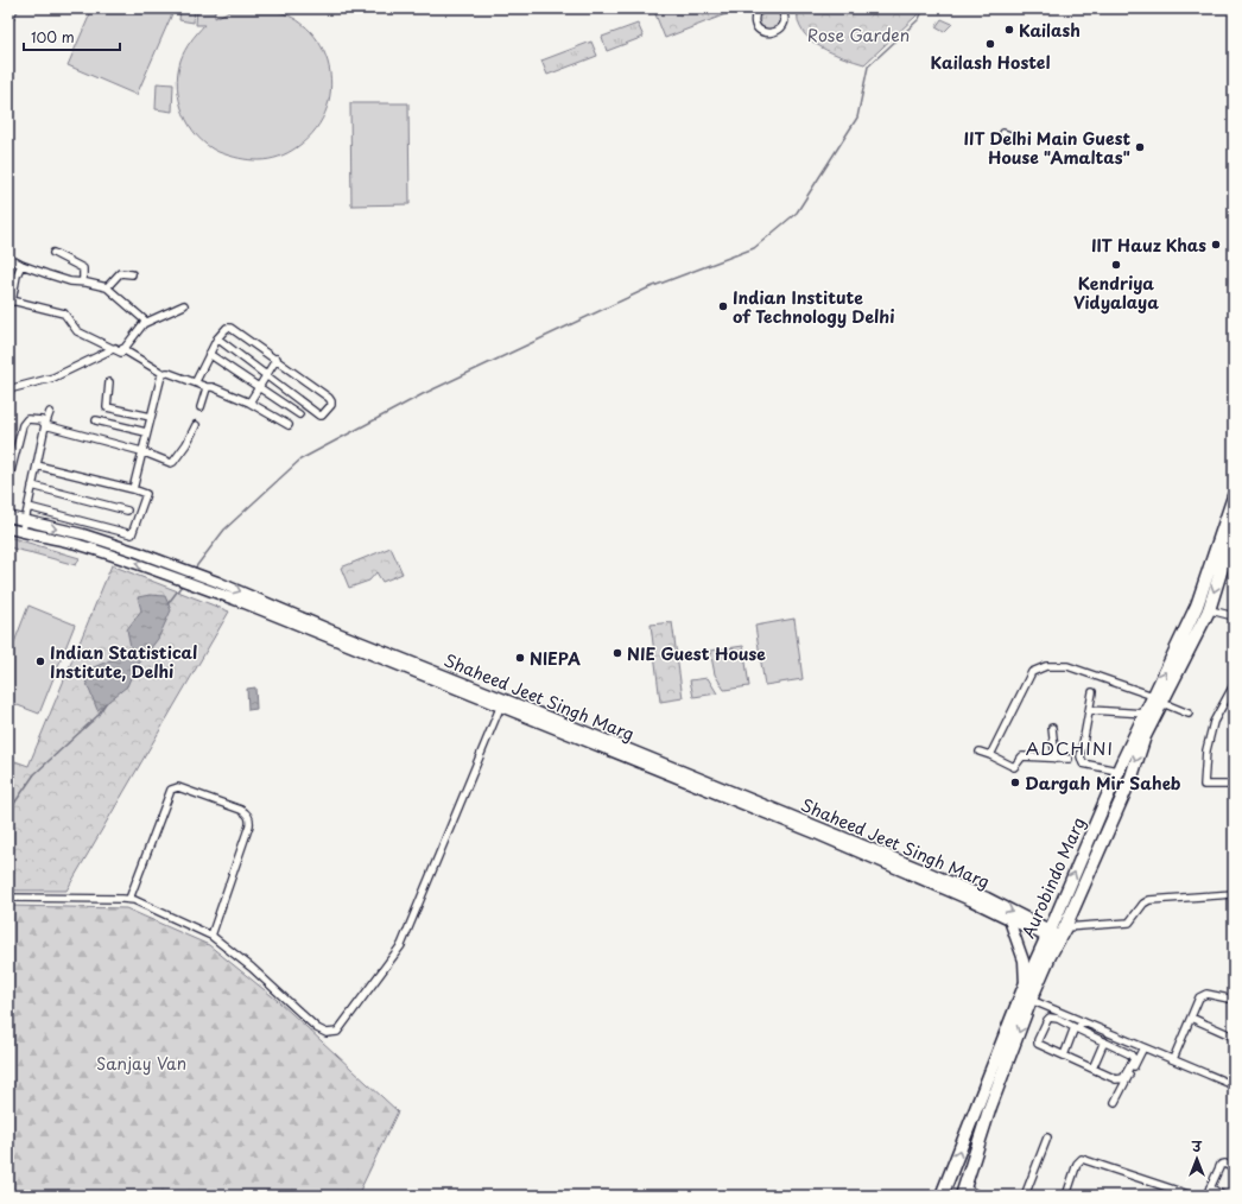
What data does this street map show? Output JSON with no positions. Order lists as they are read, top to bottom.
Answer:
{
  "streets": {
    "highway": ["Aurobindo Marg"],
    "main road": ["Shaheed Jeet Singh Marg"]
  },
  "crossings": [
    ["Shaheed Jeet Singh Marg", "Aurobindo Marg"]
  ],
  "districts": ["ADCHINI"],
  "parks": ["Rose Garden", "Sanjay Van"],
  "places": [
    "Kailash",
    "Kailash Hostel",
    "IIT Delhi Main Guest House \"Amaltas\"",
    "IIT Hauz Khas",
    "Kendriya Vidyalaya",
    "Indian Institute of Technology Delhi",
    "NIE Guest House",
    "NIEPA",
    "Indian Statistical Institute, Delhi",
    "Dargah Mir Saheb"
  ],
  "scale_bar": "100 m",
  "north": "top"
}
